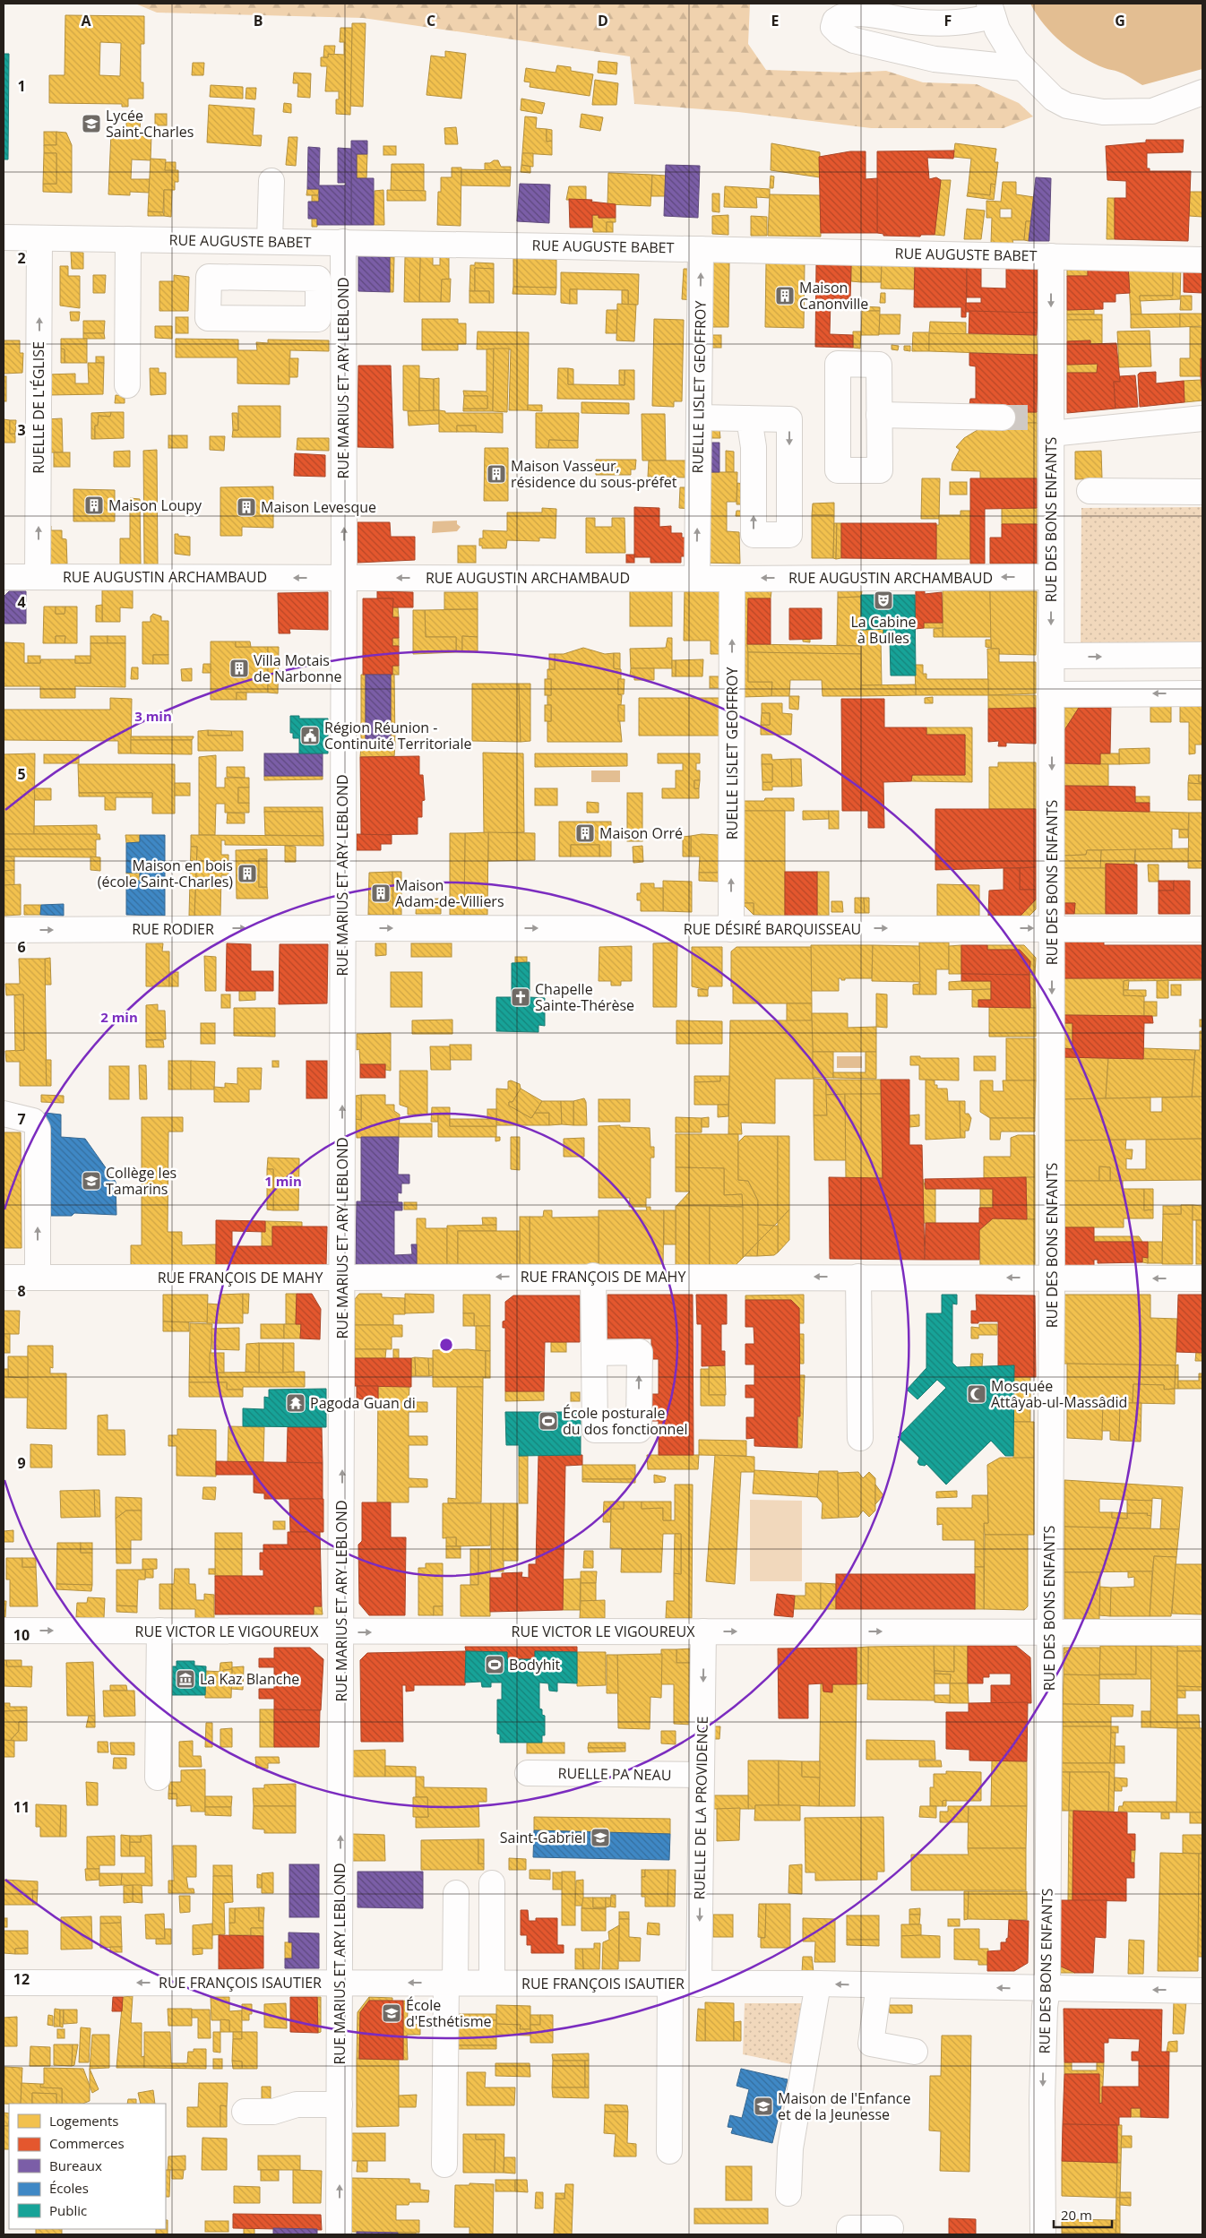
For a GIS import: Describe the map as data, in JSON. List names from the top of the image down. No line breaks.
{"streets":{"street":["RUE AUGUSTE BABET","RUE MARIUS ET ARY LEBLOND","RUELLE LISLET GEOFFROY","RUELLE DE L'ÉGLISE","RUE DES BONS ENFANTS","RUE AUGUSTIN ARCHAMBAUD","RUE RODIER","RUE DÉSIRÉ BARQUISSEAU","RUE FRANÇOIS DE MAHY","RUE VICTOR LE VIGOUREUX","RUELLE PA NEAU","RUELLE DE LA PROVIDENCE","RUE FRANÇOIS ISAUTIER"]},"crossings":[["RUE AUGUSTE BABET","RUE MARIUS ET ARY LEBLOND"],["RUE AUGUSTE BABET","RUELLE LISLET GEOFFROY"],["RUE AUGUSTE BABET","RUELLE DE L'ÉGLISE"],["RUE AUGUSTE BABET","RUE DES BONS ENFANTS"],["RUE MARIUS ET ARY LEBLOND","RUE AUGUSTIN ARCHAMBAUD"],["RUE MARIUS ET ARY LEBLOND","RUE RODIER"],["RUE MARIUS ET ARY LEBLOND","RUE DÉSIRÉ BARQUISSEAU"],["RUE MARIUS ET ARY LEBLOND","RUE FRANÇOIS DE MAHY"],["RUE MARIUS ET ARY LEBLOND","RUE VICTOR LE VIGOUREUX"],["RUE MARIUS ET ARY LEBLOND","RUE FRANÇOIS ISAUTIER"],["RUELLE LISLET GEOFFROY","RUE AUGUSTIN ARCHAMBAUD"],["RUELLE LISLET GEOFFROY","RUE DÉSIRÉ BARQUISSEAU"],["RUELLE DE L'ÉGLISE","RUE AUGUSTIN ARCHAMBAUD"],["RUE DES BONS ENFANTS","RUE AUGUSTIN ARCHAMBAUD"],["RUE DES BONS ENFANTS","RUE DÉSIRÉ BARQUISSEAU"],["RUE DES BONS ENFANTS","RUE FRANÇOIS DE MAHY"],["RUE DES BONS ENFANTS","RUE VICTOR LE VIGOUREUX"],["RUE DES BONS ENFANTS","RUE FRANÇOIS ISAUTIER"],["RUE RODIER","RUE DÉSIRÉ BARQUISSEAU"],["RUE VICTOR LE VIGOUREUX","RUELLE DE LA PROVIDENCE"],["RUELLE PA NEAU","RUELLE DE LA PROVIDENCE"],["RUELLE DE LA PROVIDENCE","RUE FRANÇOIS ISAUTIER"]],"one_way":["RUELLE LISLET GEOFFROY","RUE DES BONS ENFANTS","RUE AUGUSTIN ARCHAMBAUD","RUE RODIER","RUE DÉSIRÉ BARQUISSEAU","RUE FRANÇOIS DE MAHY","RUE VICTOR LE VIGOUREUX","RUELLE DE LA PROVIDENCE","RUE FRANÇOIS ISAUTIER"],"places":{"school or university":["Lycée Saint-Charles","Collège les Tamarins","Saint-Gabriel","École d'Esthétisme","Maison de l'Enfance et de la Jeunesse"],"building":["Maison Canonville","Maison Vasseur, résidence du sous-préfet","Maison Loupy","Maison Levesque","Villa Motais de Narbonne","Maison Orré","Maison en bois (école Saint-Charles)","Maison Adam-de-Villiers"],"theatre":["La Cabine à Bulles"],"public building":["Région Réunion - Continuité Territoriale"],"church":["Chapelle Sainte-Thérèse"],"mosque":["Mosquée Attâyab-ul-Massâdid"],"temple":["Pagoda Guan di"],"sports":["École posturale du dos fonctionnel","Bodyhit"],"museum":["La Kaz Blanche"]},"legend":["Logements","Commerces","Bureaux","Écoles","Public"],"scale_bar":"20 m","grid":{"columns":["A","B","C","D","E","F","G"],"rows":["1","2","3","4","5","6","7","8","9","10","11","12"]},"rings":["3 min","2 min","1 min"]}
